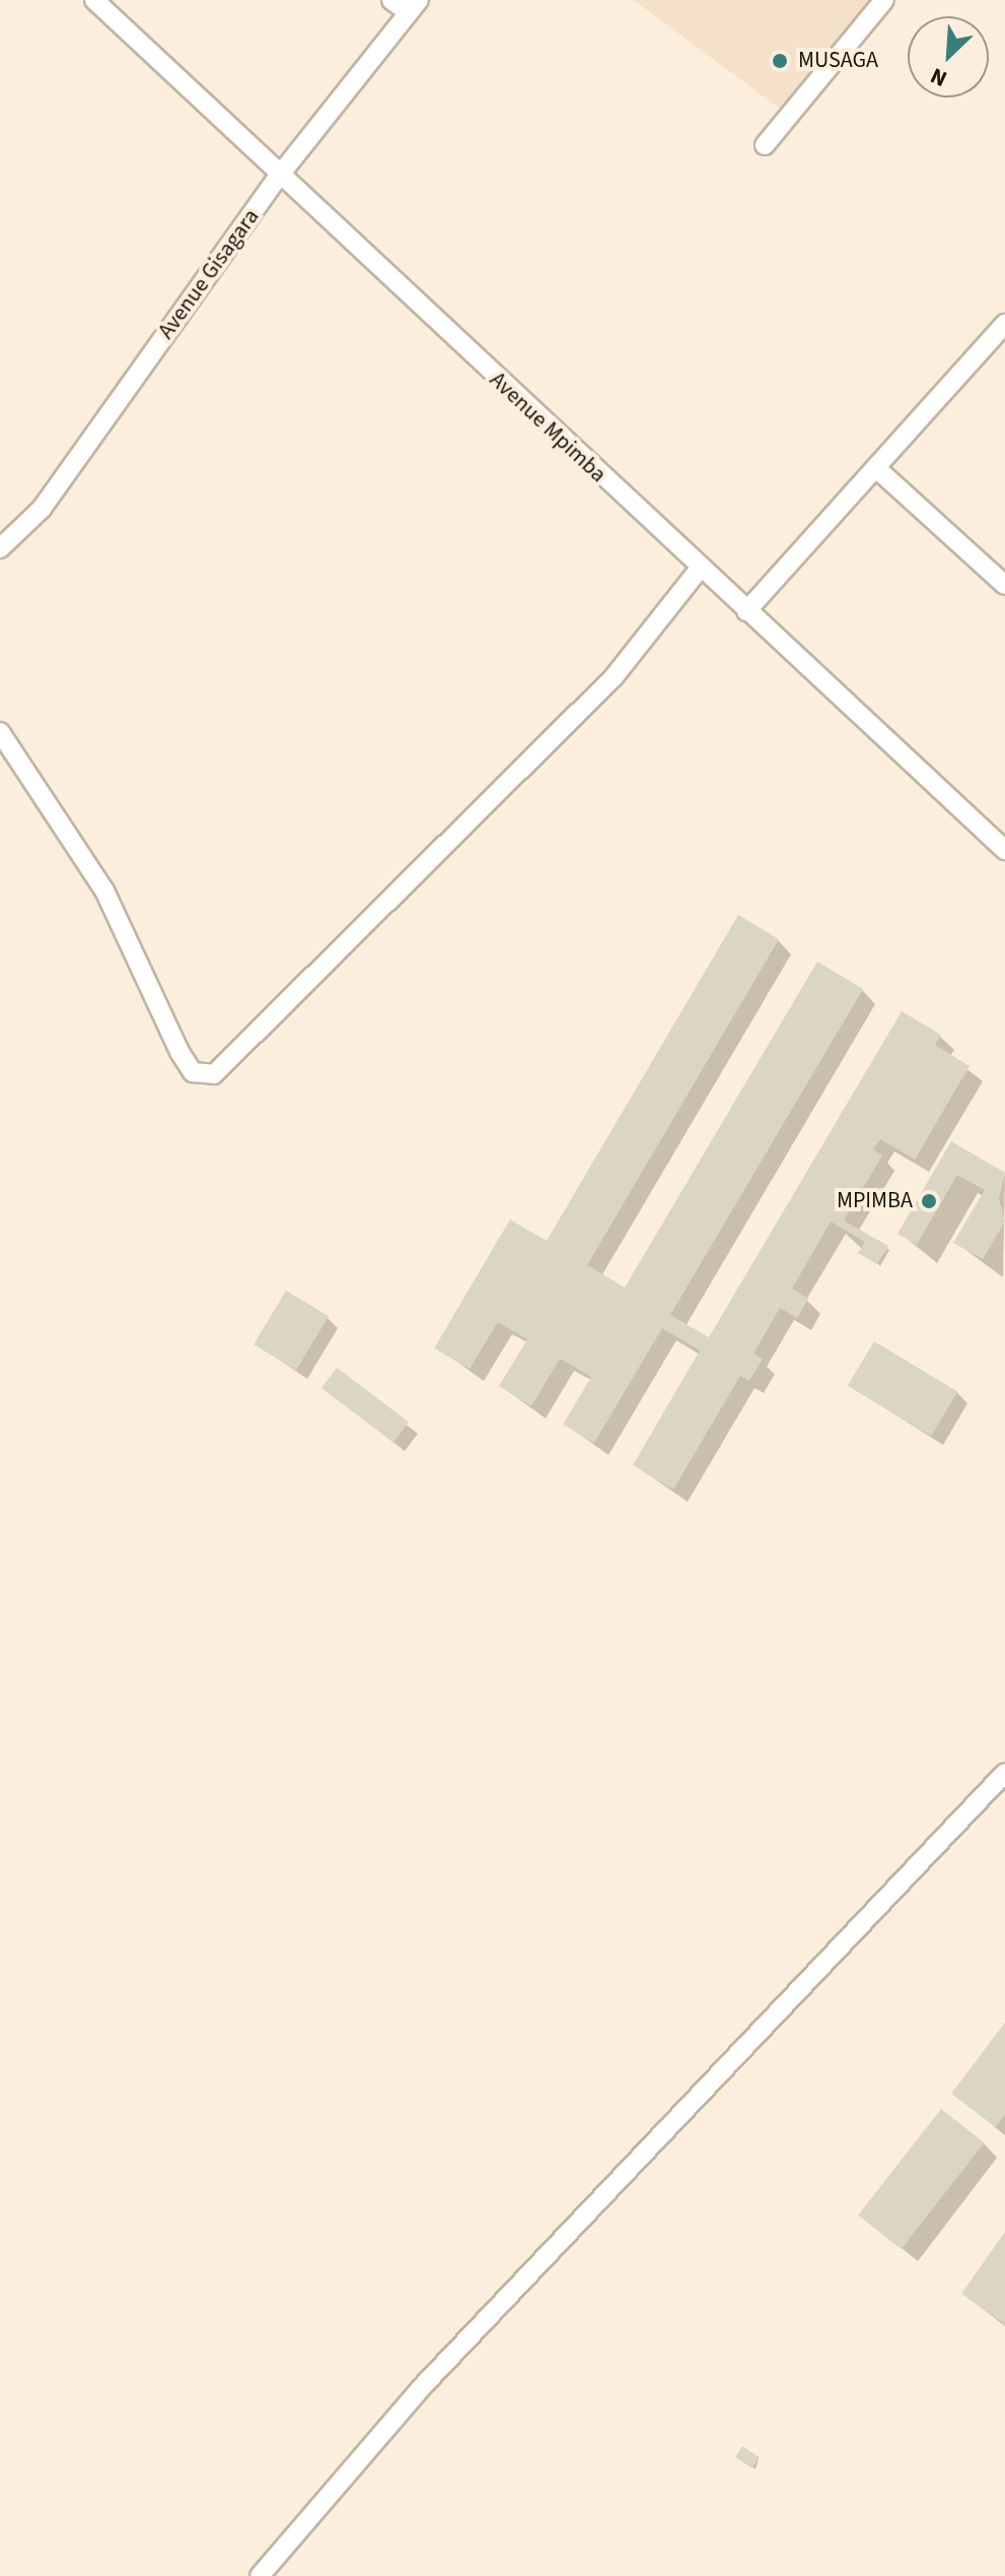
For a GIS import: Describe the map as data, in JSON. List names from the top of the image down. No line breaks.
{"streets":{"street":["Avenue Gisagara","Avenue Mpimba"]},"crossings":[["Avenue Gisagara","Avenue Mpimba"]],"places":["MUSAGA","MPIMBA"],"north":"bottom left"}
